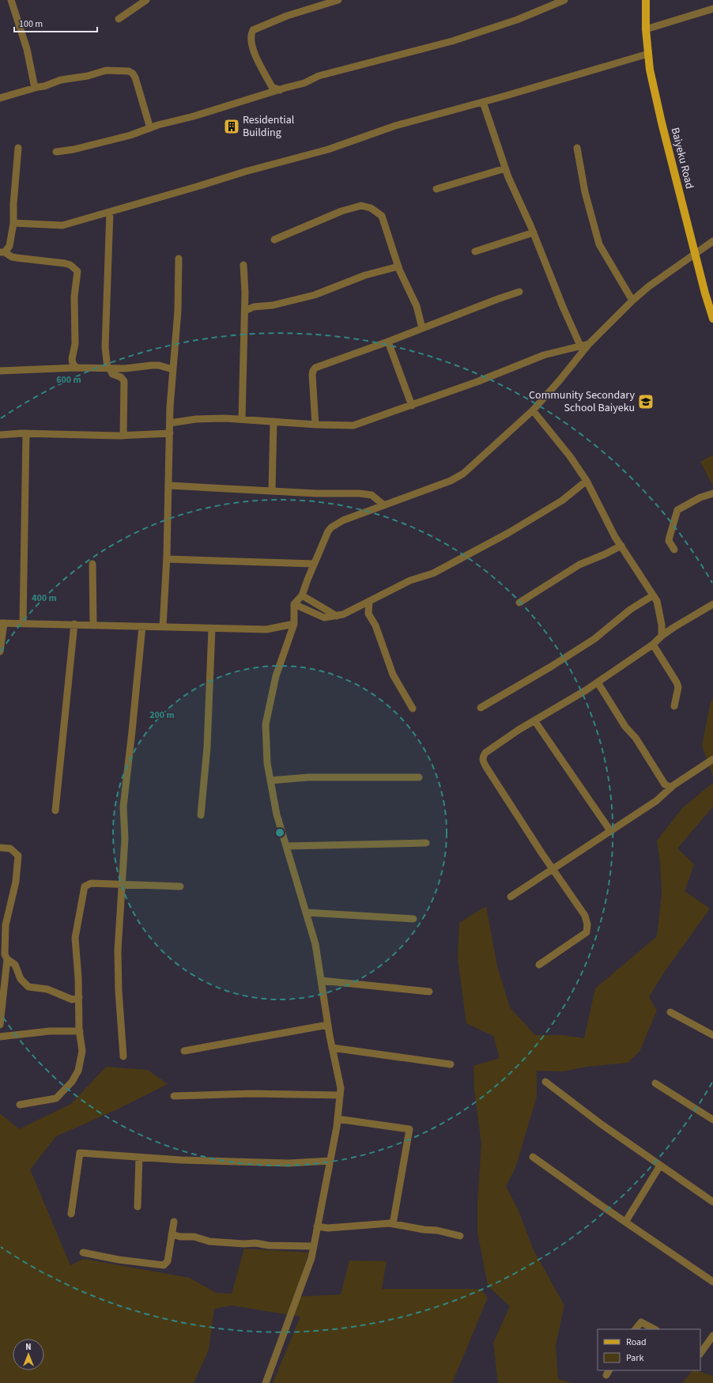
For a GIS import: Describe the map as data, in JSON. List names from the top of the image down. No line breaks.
{"streets":{"main road":["Baiyeku Road"]},"places":{"building":["Residential Building"],"school or university":["Community Secondary School Baiyeku"]},"legend":["Road","Park"],"scale_bar":"100 m","north":"top","rings":["600 m","400 m","200 m"]}
